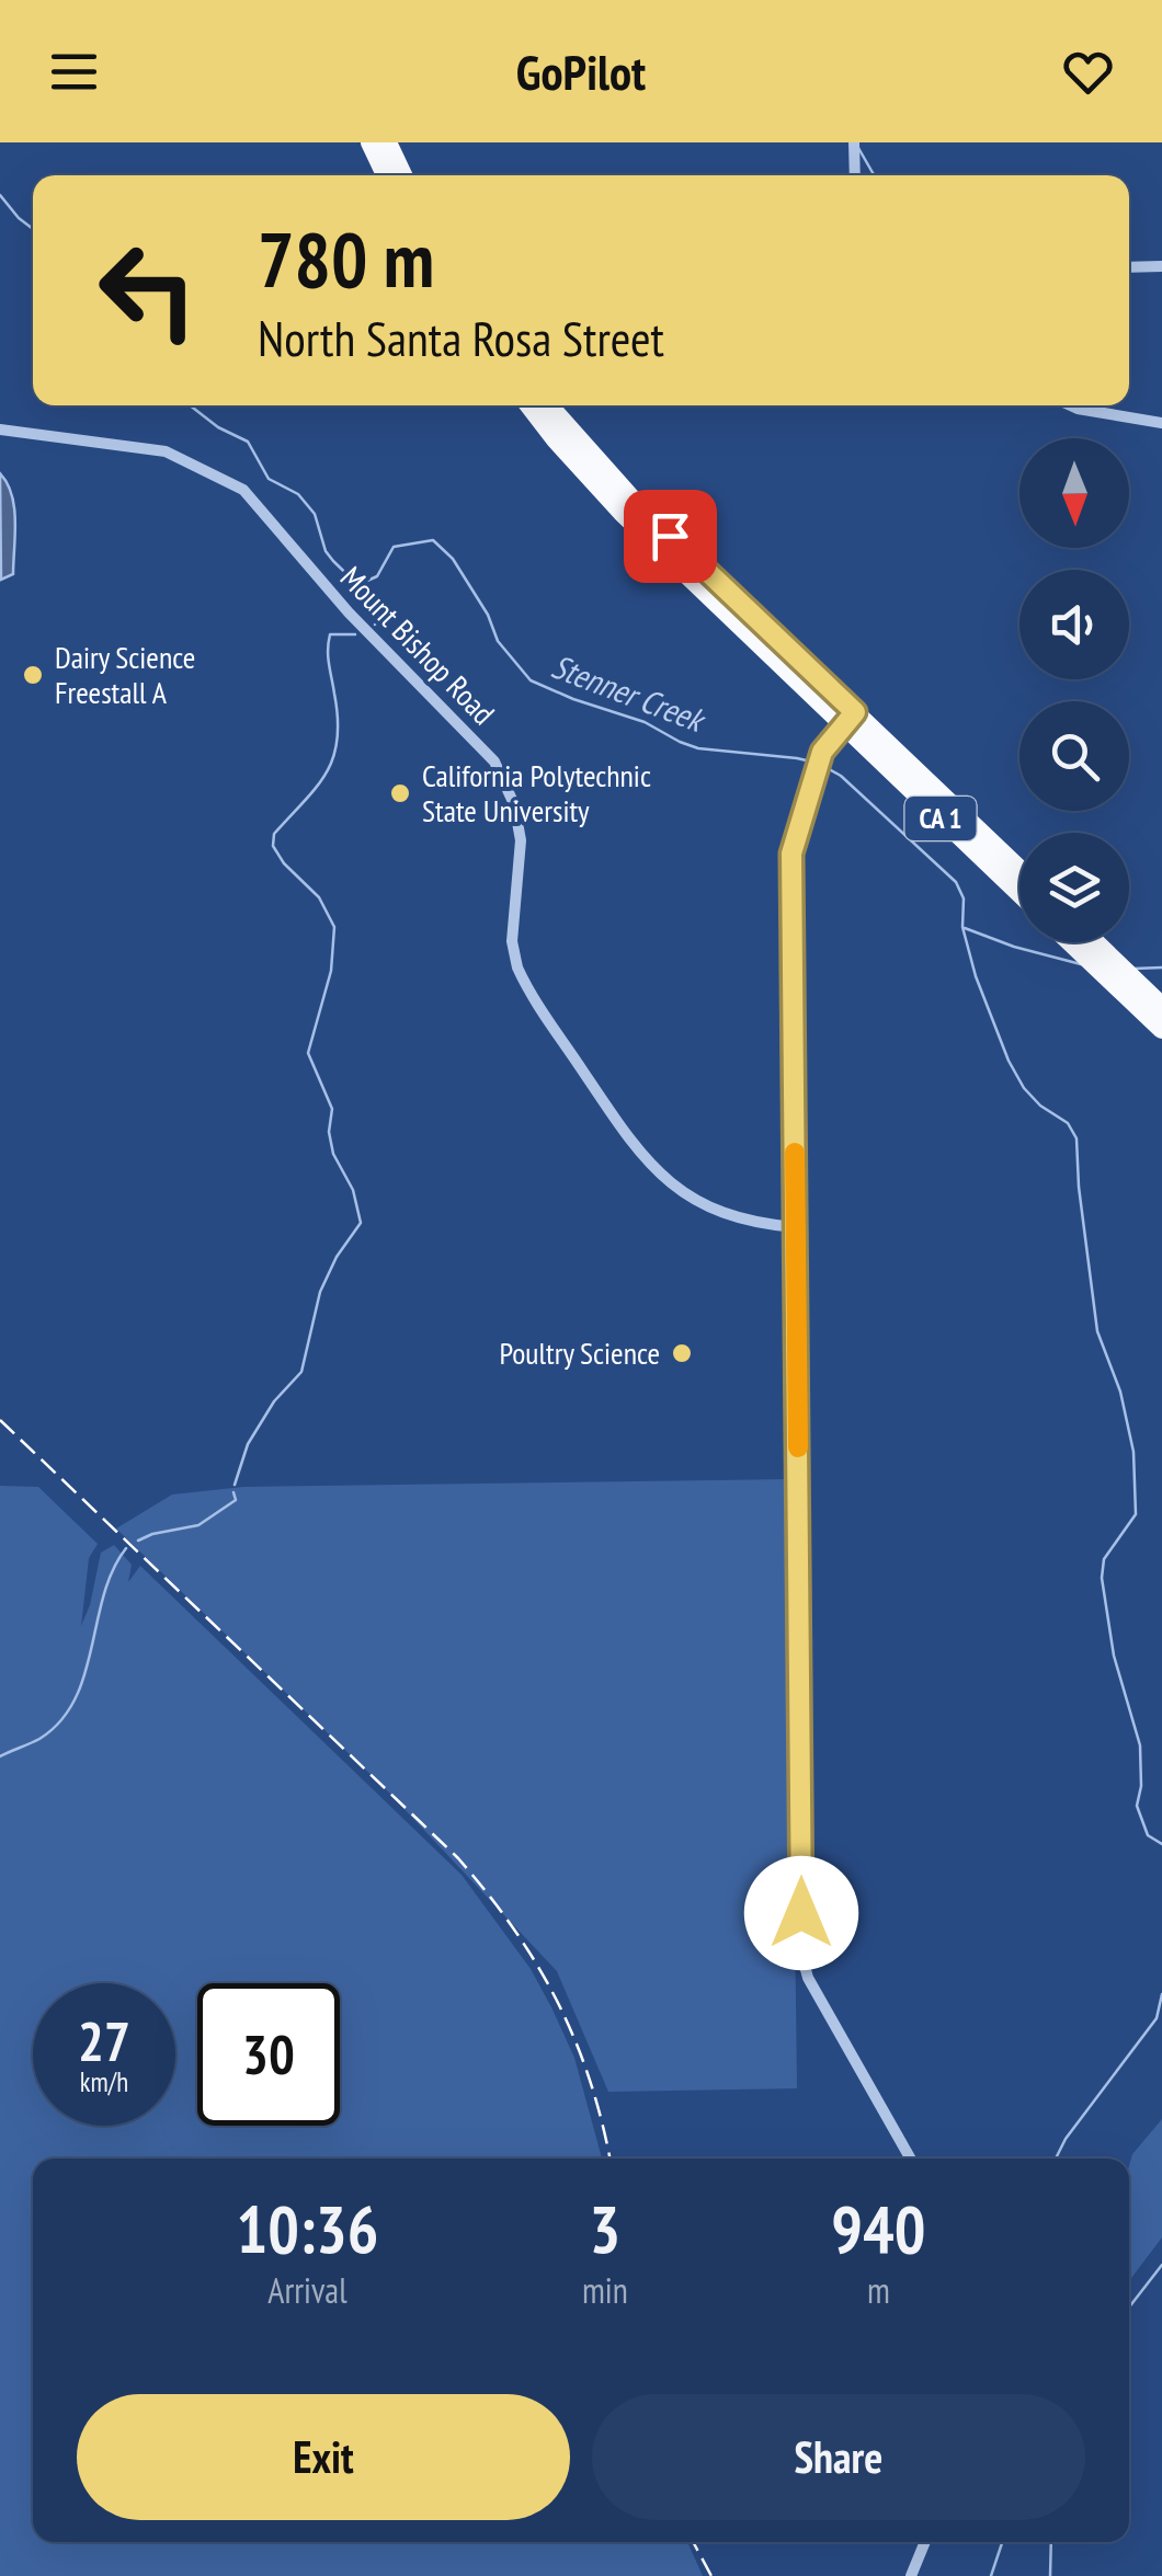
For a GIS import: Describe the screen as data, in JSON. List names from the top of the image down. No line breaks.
{"streets":{"highway":["CA 1"],"street":["Mount Bishop Road"]},"water":["Stenner Creek"],"places":["Dairy Science Freestall A","California Polytechnic State University","Poultry Science"],"north":"bottom","page":{"header":"GoPilot","turn":["780 m","North Santa Rosa Street"],"speed":"27 km/h","limit":"30","eta":["10:36","Arrival","3","min","940","m"],"buttons":["Exit","Share"]}}
